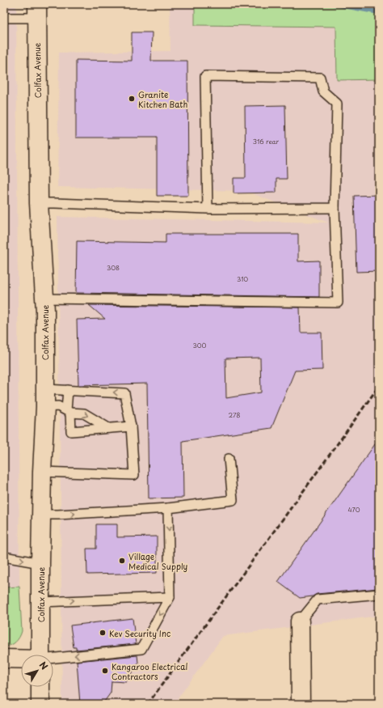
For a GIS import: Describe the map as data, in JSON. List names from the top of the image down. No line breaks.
{"streets":{"street":["Colfax Avenue"]},"places":["Granite Kitchen Bath","Village Medical Supply","Kev Security Inc","Kangaroo Electrical Contractors"],"house_numbers":["316 rear","308","310","300","278","470"],"north":"top right"}
